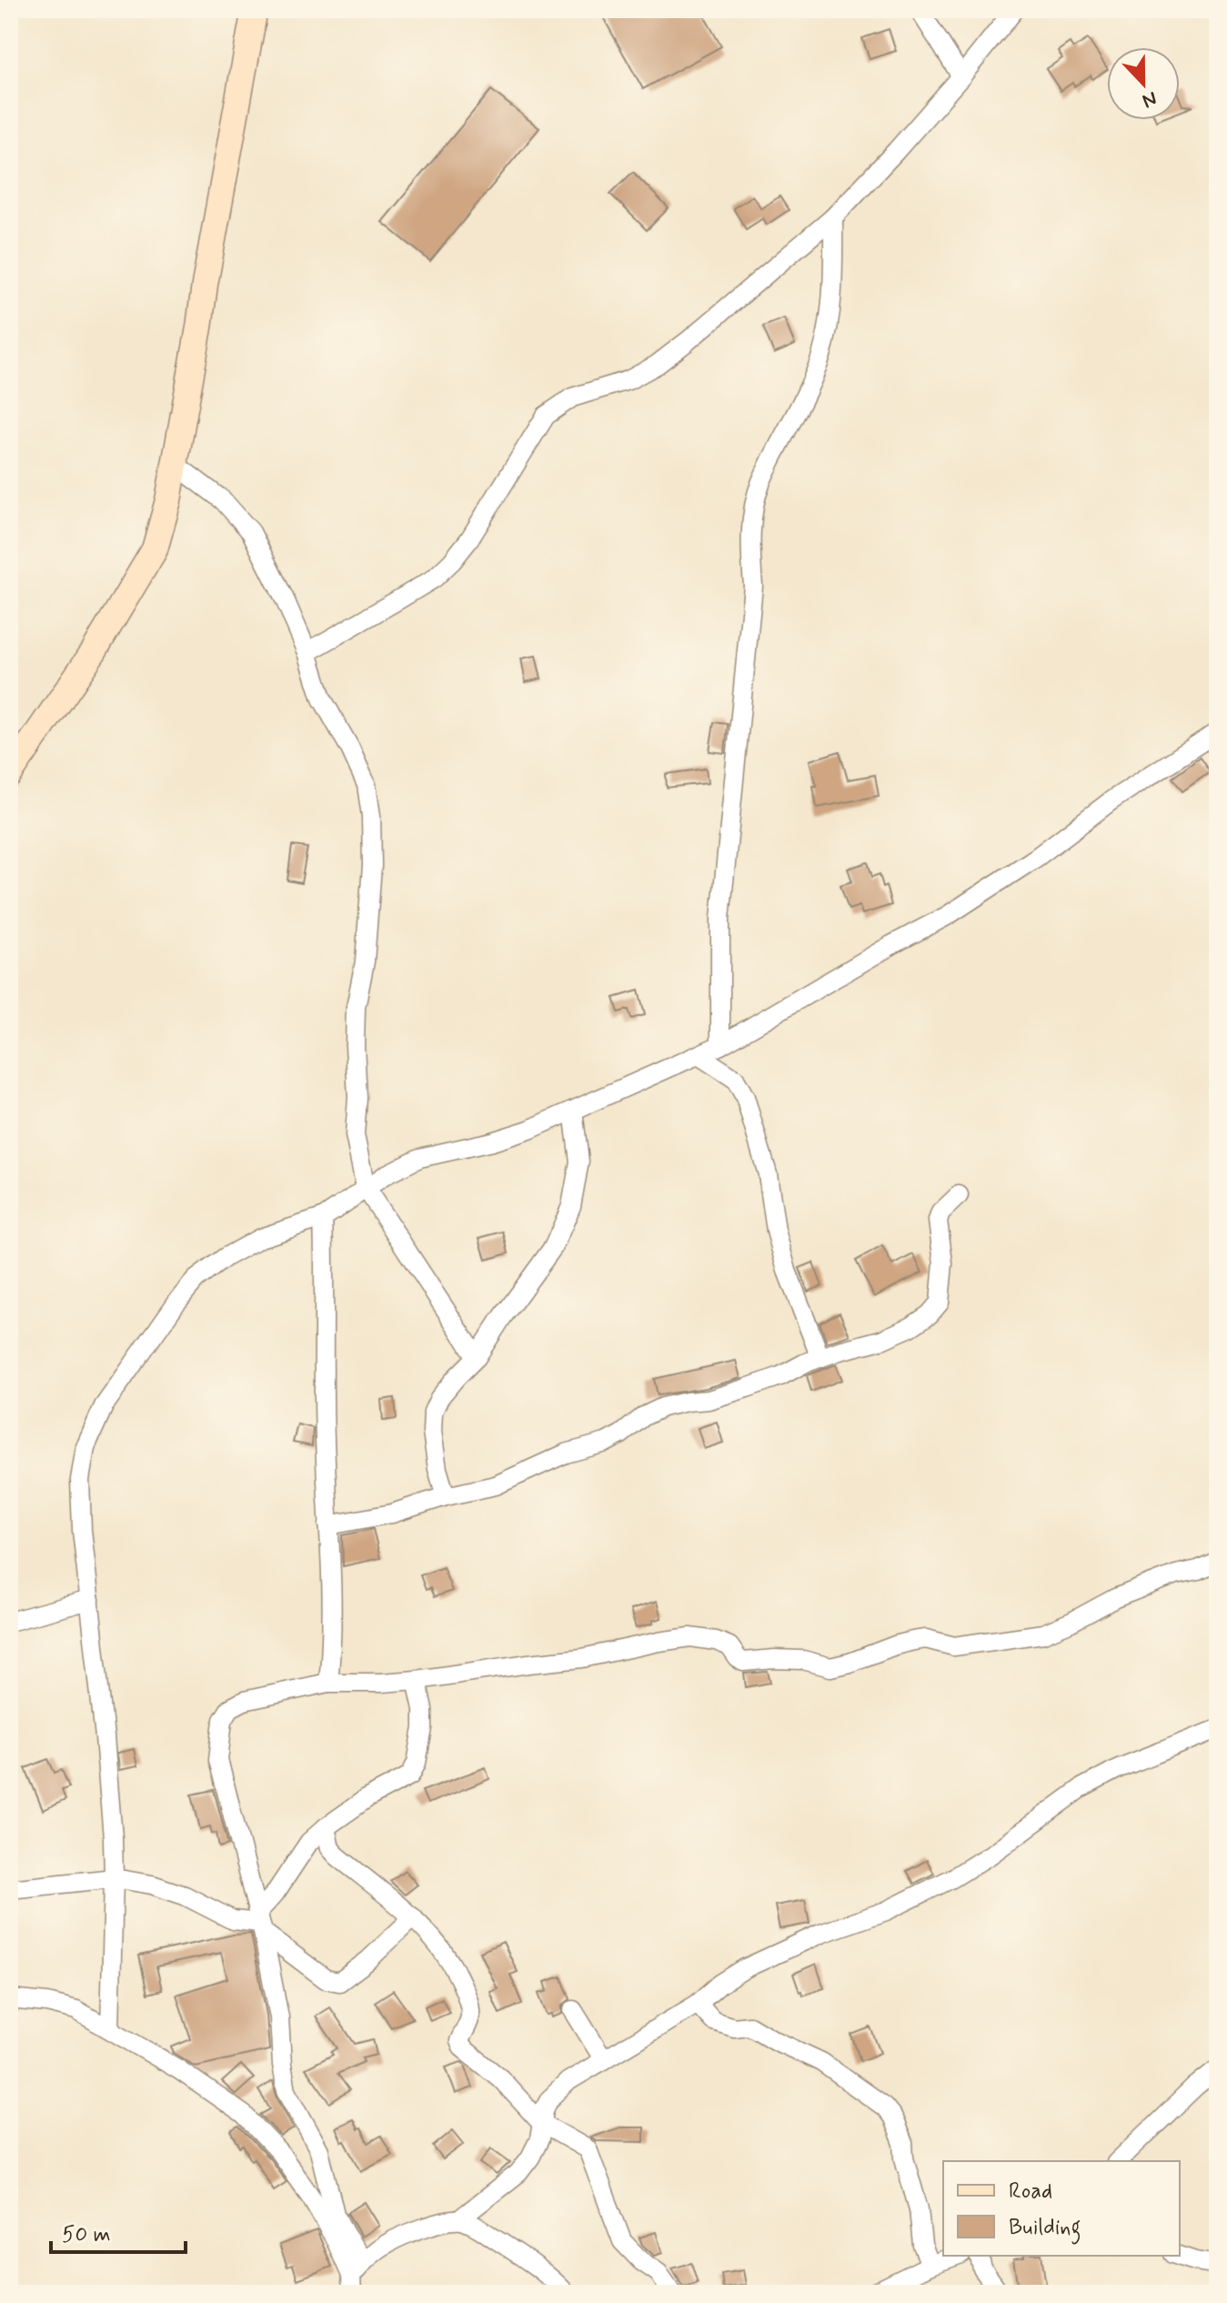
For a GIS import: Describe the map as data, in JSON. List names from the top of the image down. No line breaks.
{"legend":["Road","Building"],"scale_bar":"50 m","north":"bottom"}
